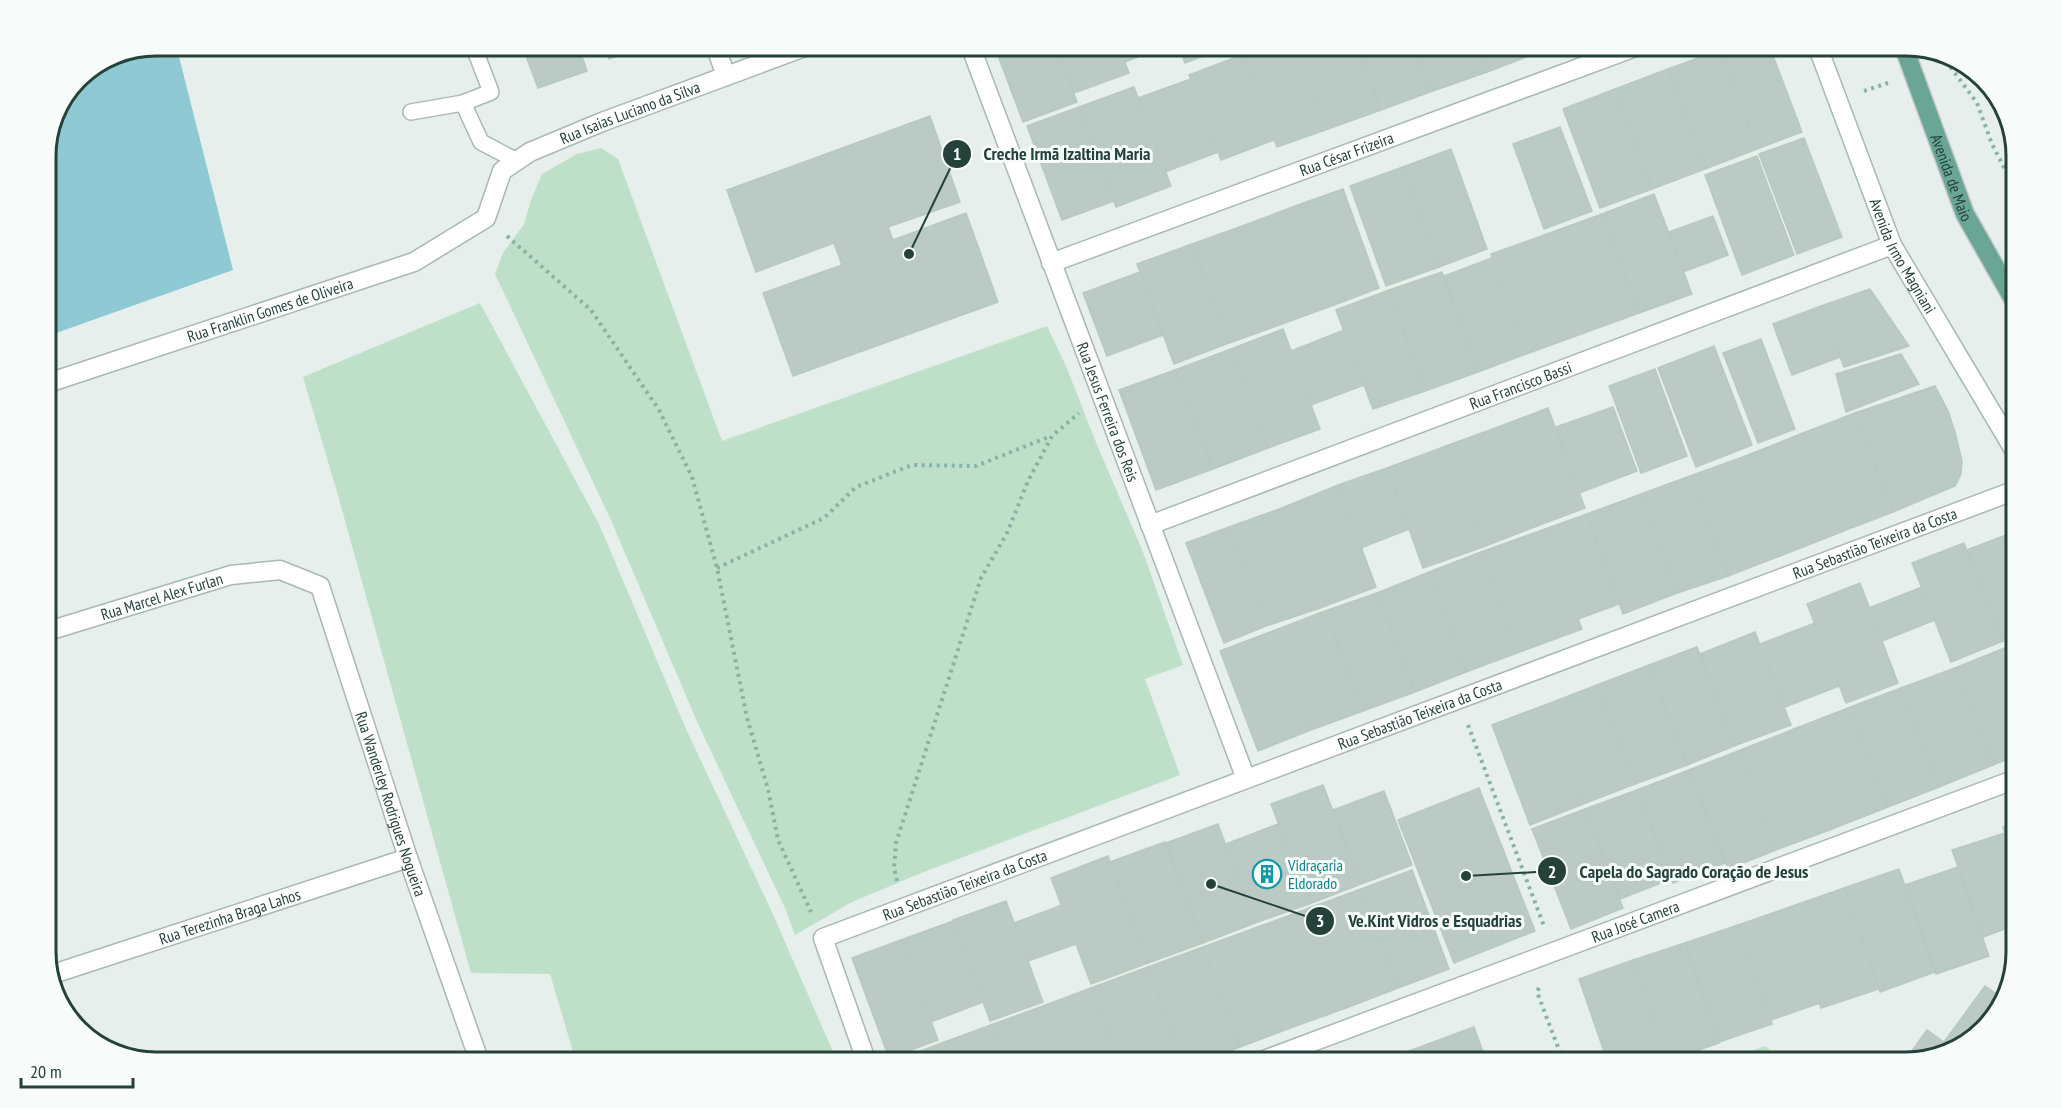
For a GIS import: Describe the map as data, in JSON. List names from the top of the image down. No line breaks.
{"streets":{"main road":["Avenida de Maio"],"street":["Rua Isaias Luciano da Silva","Rua César Frizeira","Avenida Irmo Magniani","Rua Franklin Gomes de Oliveira","Rua Francisco Bassi","Rua Jesus Ferreira dos Reis","Rua Sebastião Teixeira da Costa","Rua Marcel Alex Furlan","Rua Wanderley Rodrigues Nogueira","Rua Terezinha Braga Lahos","Rua José Camera"]},"crossings":[["Rua Isaias Luciano da Silva","Rua Franklin Gomes de Oliveira"],["Rua César Frizeira","Rua Jesus Ferreira dos Reis"],["Avenida Irmo Magniani","Rua Francisco Bassi"],["Rua Francisco Bassi","Rua Jesus Ferreira dos Reis"],["Rua Jesus Ferreira dos Reis","Rua Sebastião Teixeira da Costa"],["Rua Marcel Alex Furlan","Rua Wanderley Rodrigues Nogueira"],["Rua Wanderley Rodrigues Nogueira","Rua Terezinha Braga Lahos"]],"places":{"other":["Creche Irmã Izaltina Maria","Capela do Sagrado Coração de Jesus","Ve.Kint Vidros e Esquadrias"],"building":["Vidraçaria Eldorado"]},"scale_bar":"20 m"}
